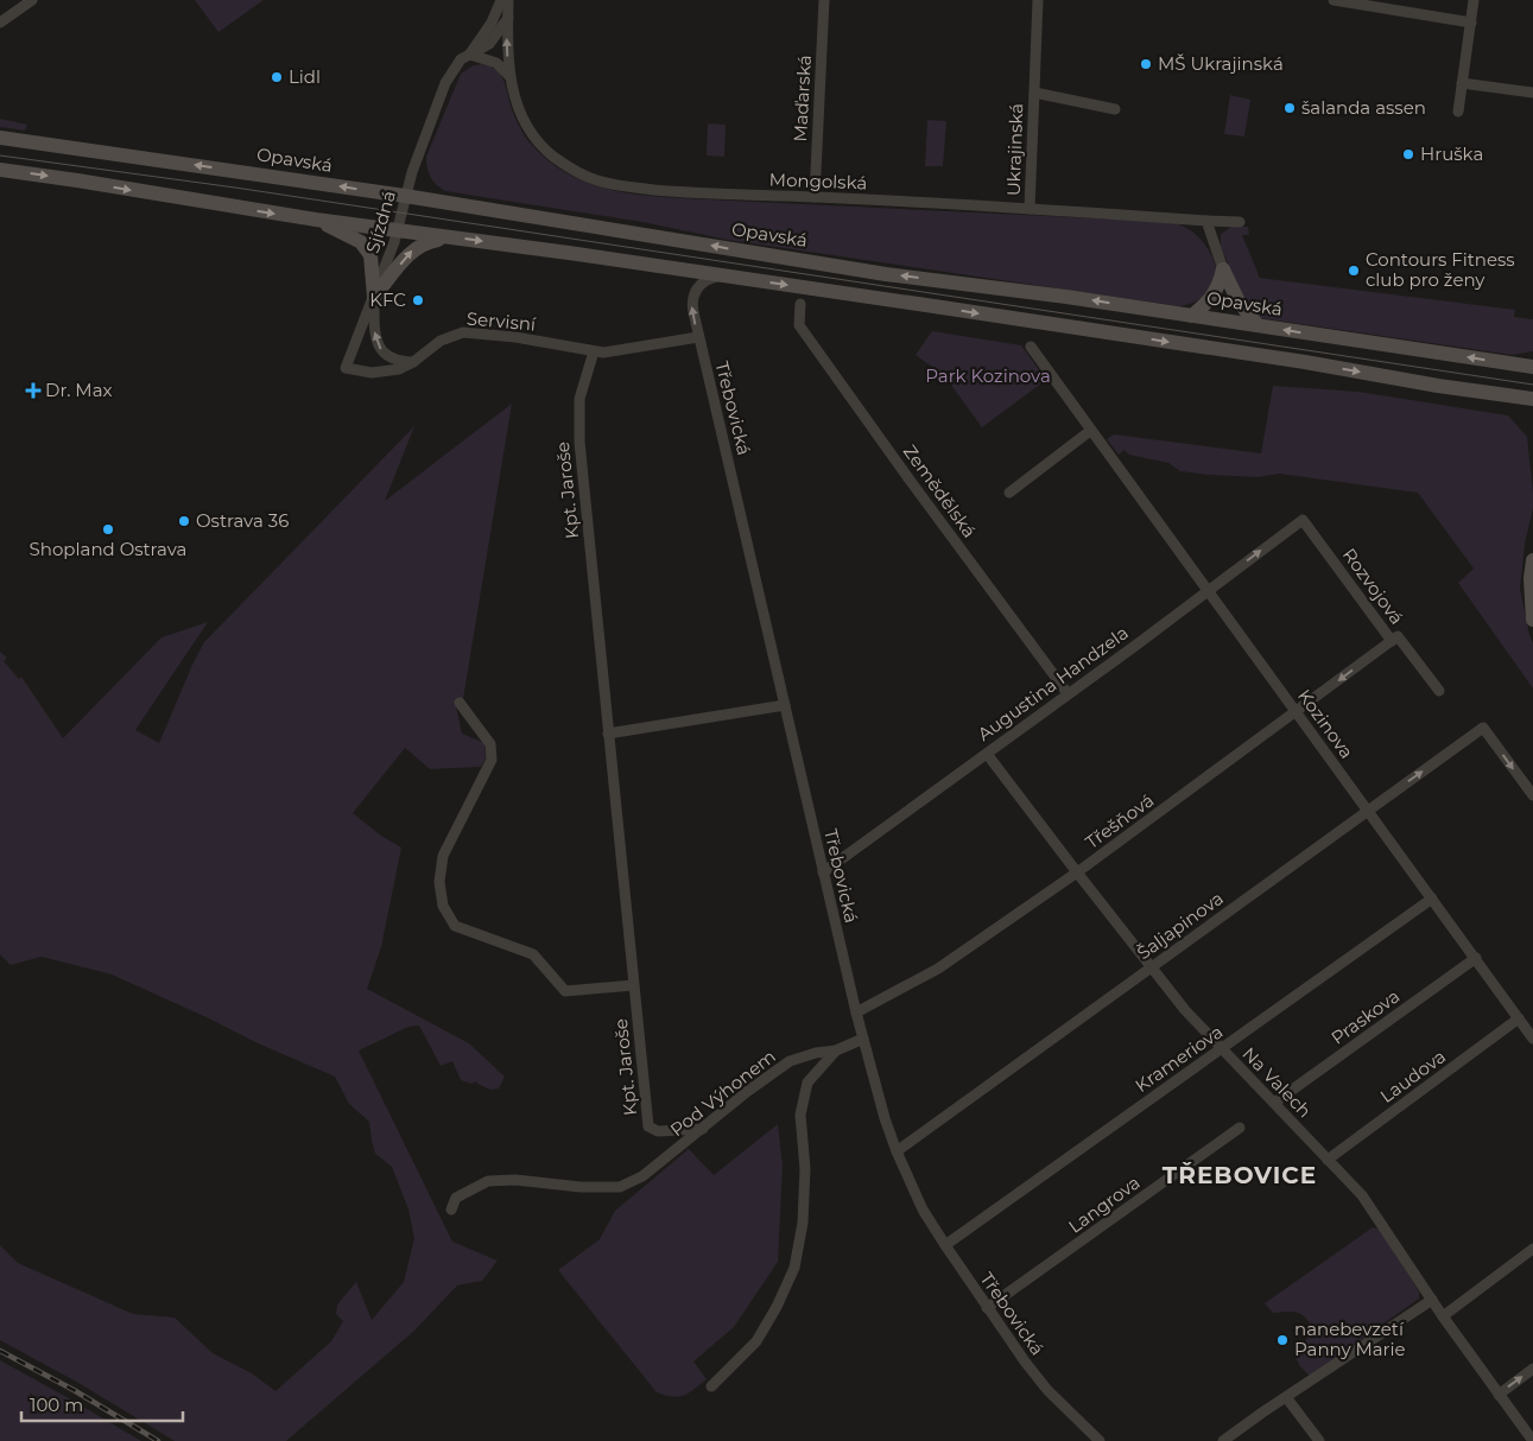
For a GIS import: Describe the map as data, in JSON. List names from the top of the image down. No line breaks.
{"streets":{"main road":["Opavská"],"street":["Maďarská","Ukrajinská","Mongolská","Sjízdná","Servisní","Třebovická","Kpt. Jaroše","Zemědělská","Rozvojová","Augustina Handzela","Kozinova","Třešňová","Šaljapinova","Praskova","Krameriova","Laudova","Na Valech","Pod Výhonem","Langrova"]},"crossings":[["Maďarská","Mongolská"],["Ukrajinská","Mongolská"],["Opavská","Sjízdná"],["Sjízdná","Servisní"],["Servisní","Kpt. Jaroše"],["Třebovická","Augustina Handzela"],["Třebovická","Třešňová"],["Třebovická","Šaljapinova"],["Třebovická","Krameriova"],["Třebovická","Pod Výhonem"],["Třebovická","Langrova"],["Kpt. Jaroše","Pod Výhonem"],["Zemědělská","Augustina Handzela"],["Rozvojová","Augustina Handzela"],["Rozvojová","Třešňová"],["Augustina Handzela","Kozinova"],["Augustina Handzela","Na Valech"],["Kozinova","Třešňová"],["Kozinova","Šaljapinova"],["Kozinova","Praskova"],["Kozinova","Krameriova"],["Kozinova","Laudova"],["Třešňová","Na Valech"],["Šaljapinova","Na Valech"],["Praskova","Na Valech"],["Krameriova","Na Valech"],["Laudova","Na Valech"]],"districts":["TŘEBOVICE"],"parks":["Park Kozinova"],"places":{"other":["MŠ Ukrajinská","Lidl","šalanda assen","Hruška","Contours Fitness club pro ženy","KFC","Ostrava 36","Shopland Ostrava","nanebevzetí Panny Marie"],"health":["Dr. Max"]},"scale_bar":"100 m"}
